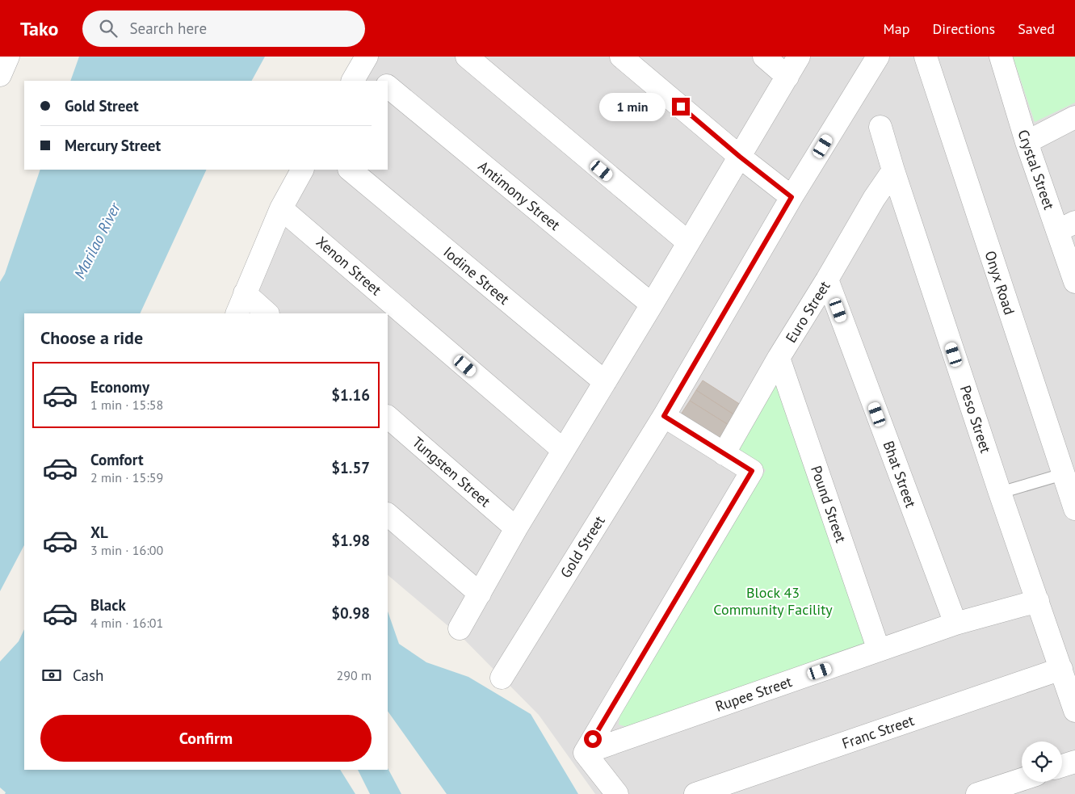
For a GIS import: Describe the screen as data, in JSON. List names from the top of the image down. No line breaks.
{"streets":{"street":["Crystal Street","Antimony Street","Xenon Street","Iodine Street","Onyx Road","Euro Street","Peso Street","Tungsten Street","Bhat Street","Pound Street","Gold Street","Rupee Street","Franc Street"]},"crossings":[["Euro Street","Peso Street"],["Euro Street","Bhat Street"],["Euro Street","Pound Street"],["Peso Street","Rupee Street"],["Peso Street","Franc Street"],["Bhat Street","Rupee Street"],["Pound Street","Rupee Street"]],"water":["Marilao River"],"parks":["Block 43 Community Facility"],"page":{"header":"Tako","search":"Search here","nav":["Map","Directions","Saved"],"banner":["Gold Street","Mercury Street"],"bubble":"1 min","heading":"Choose a ride","list":[{"name":"Economy","note":"1 min · 15:58","value":"$1.16"},{"name":"Comfort","note":"2 min · 15:59","value":"$1.57"},{"name":"XL","note":"3 min · 16:00","value":"$1.98"},{"name":"Black","note":"4 min · 16:01","value":"$0.98"}],"pay":["Cash","290 m"],"buttons":"Confirm"}}
